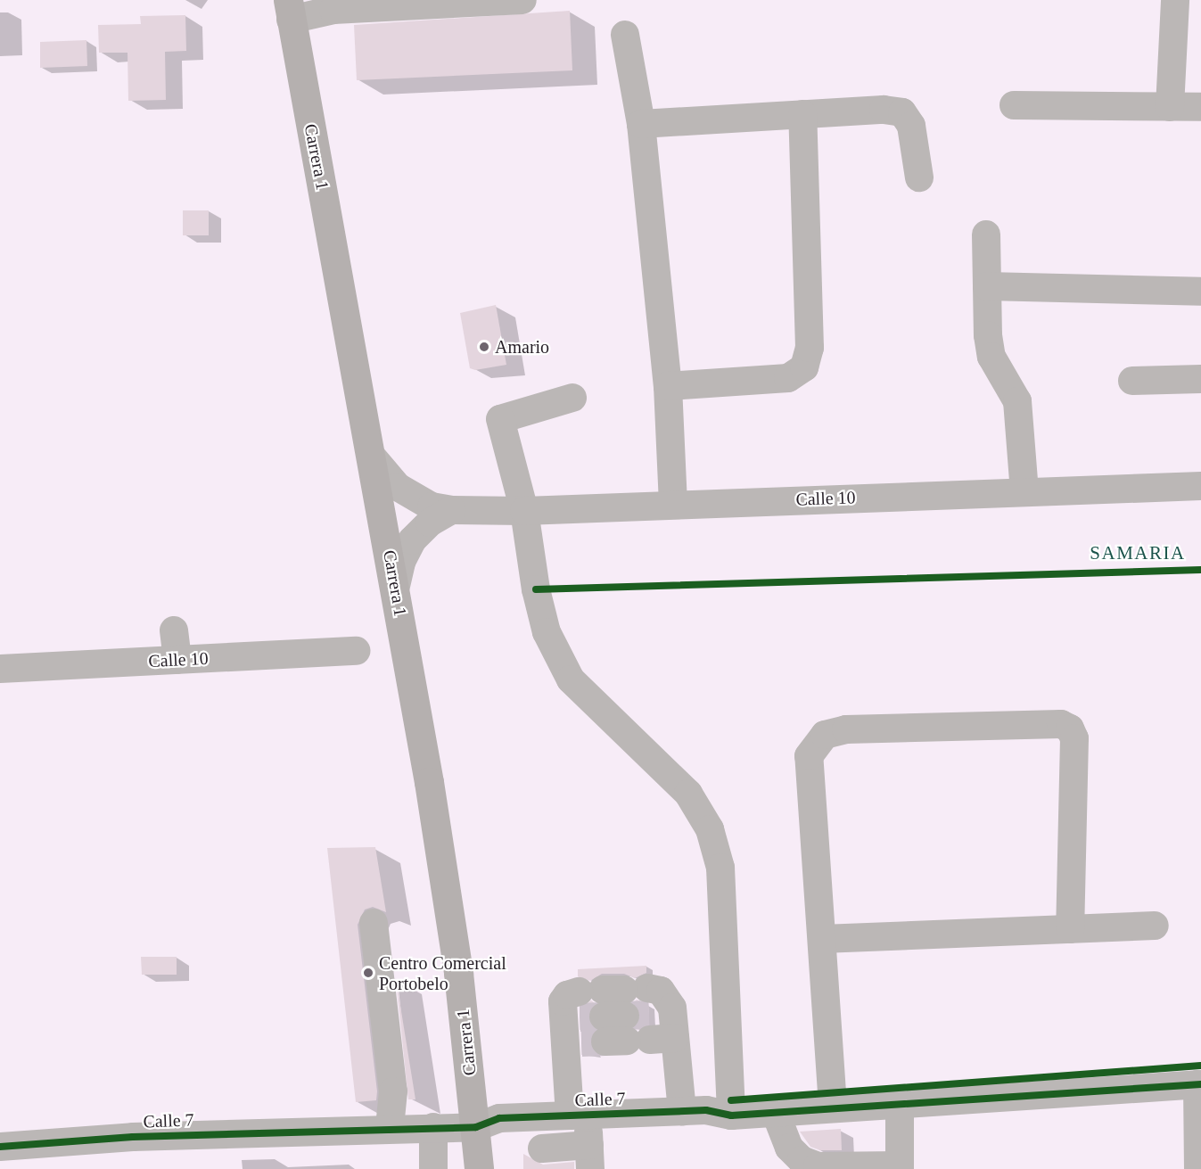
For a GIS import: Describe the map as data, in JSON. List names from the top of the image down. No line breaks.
{"streets":{"main road":["Carrera 1"],"street":["Calle 10","Calle 7"]},"crossings":[["Carrera 1","Calle 10"],["Carrera 1","Calle 7"]],"districts":["SAMARIA"],"places":["Amario","Centro Comercial Portobelo"]}
